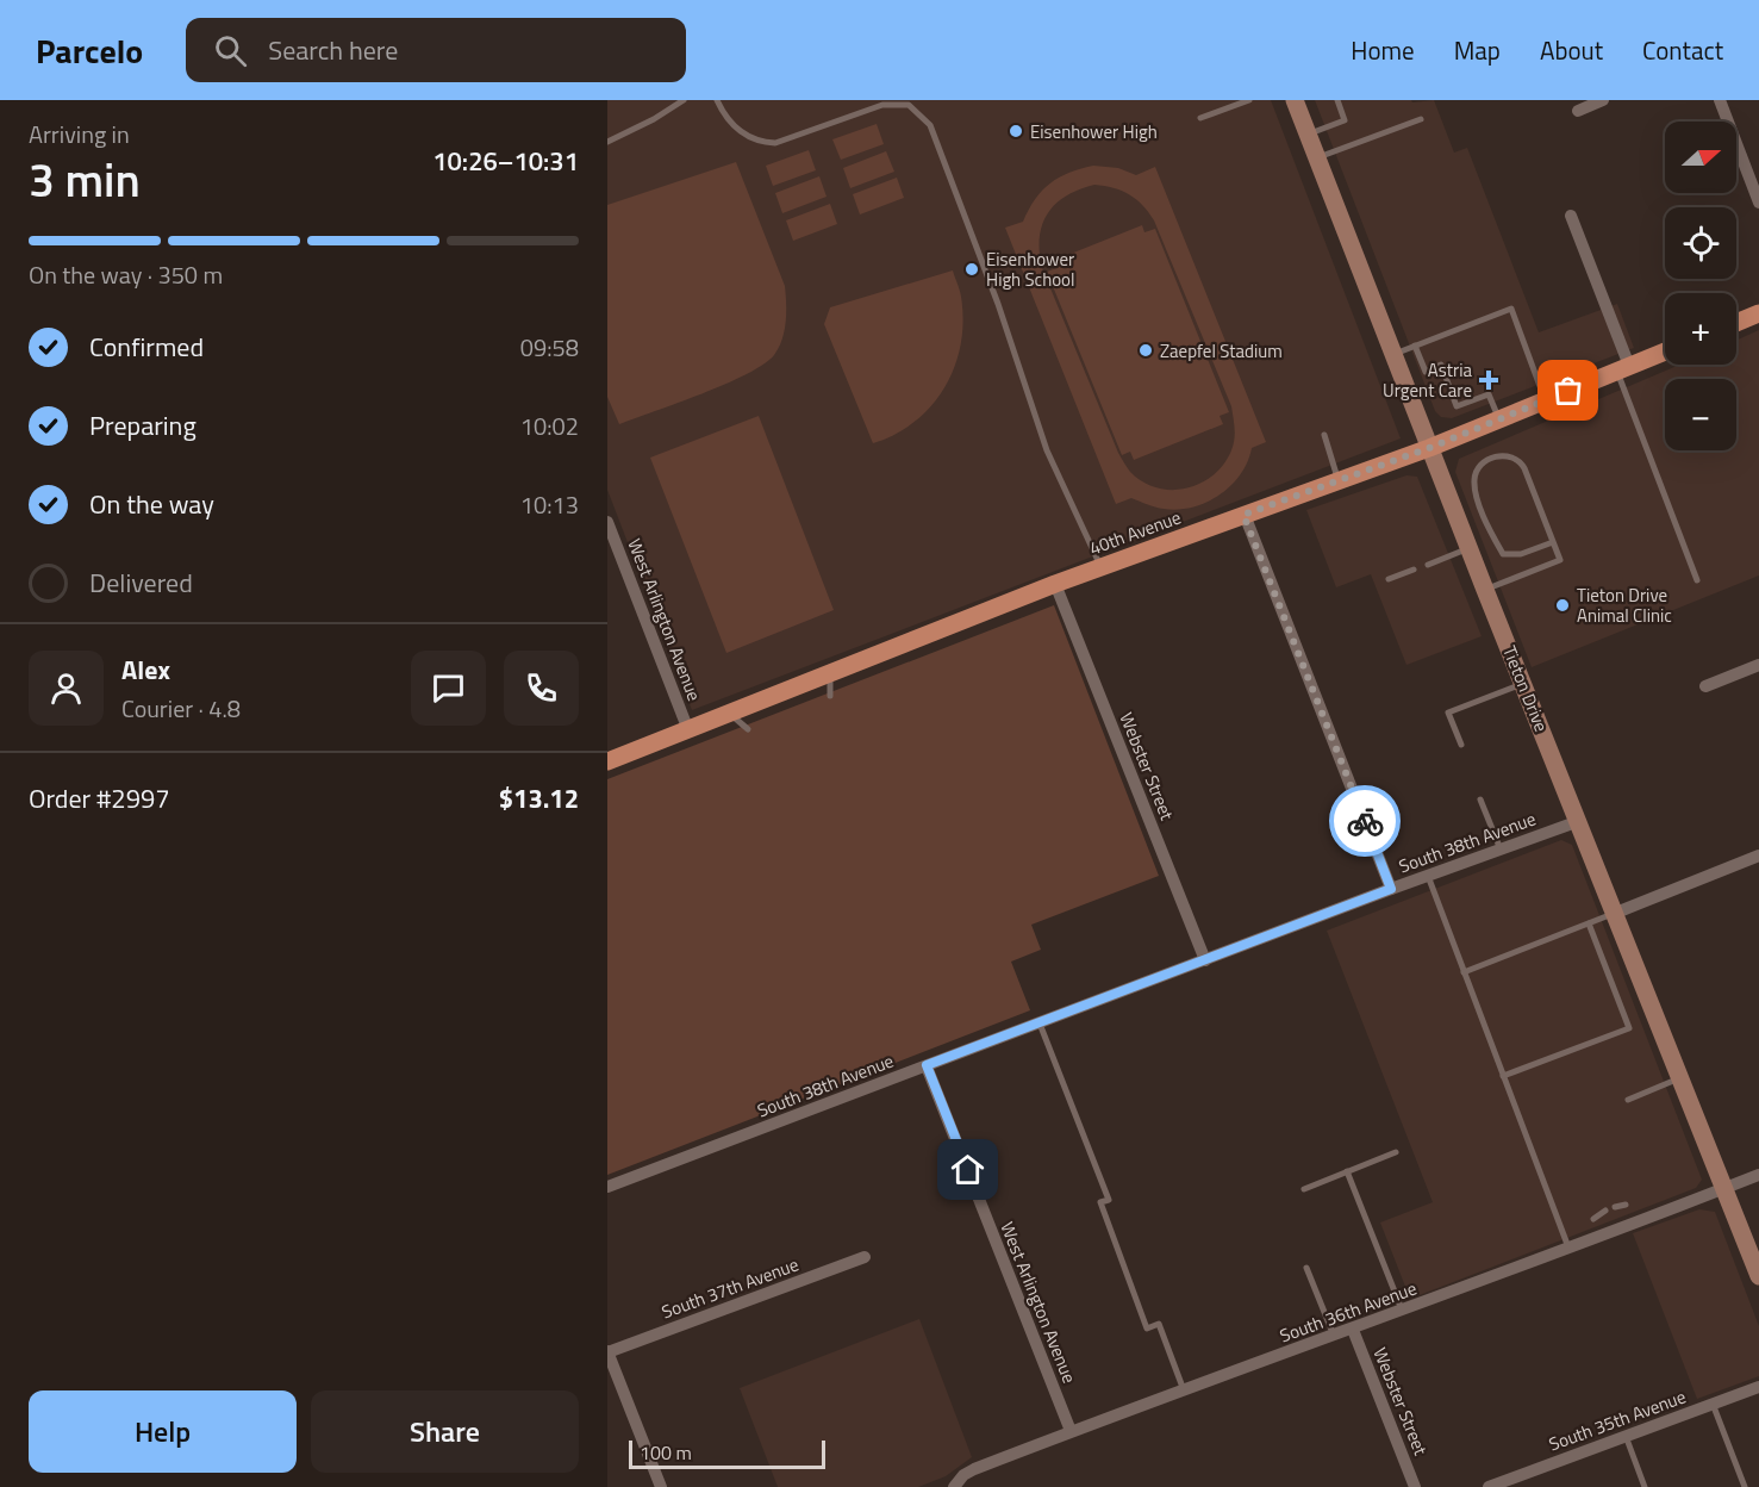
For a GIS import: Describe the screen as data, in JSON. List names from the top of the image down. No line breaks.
{"streets":{"main road":["40th Avenue","Tieton Drive"],"street":["West Arlington Avenue","Webster Street","South 38th Avenue","South 37th Avenue","South 36th Avenue","South 35th Avenue"]},"crossings":[["40th Avenue","West Arlington Avenue"],["40th Avenue","Tieton Drive"],["40th Avenue","Webster Street"],["West Arlington Avenue","South 38th Avenue"],["West Arlington Avenue","South 36th Avenue"],["Tieton Drive","South 38th Avenue"],["Tieton Drive","South 36th Avenue"],["Webster Street","South 38th Avenue"],["Webster Street","South 36th Avenue"]],"places":{"other":["Eisenhower High","Eisenhower High School","Zaepfel Stadium","Tieton Drive Animal Clinic"],"health":["Astria Urgent Care"]},"scale_bar":"100 m","north":"right","page":{"header":"Parcelo","search":"Search here","nav":["Home","Map","About","Contact"],"heading":["3 min","Arriving in","10:26–10:31"],"panel":["Alex","Courier · 4.8","Order #2997","$13.12"],"map_buttons":["+","−"],"bar":"On the way · 350 m","list":[["Confirmed","09:58"],["Preparing","10:02"],["On the way","10:13"],"Delivered"],"buttons":["Help","Share"],"scale":"100 m"}}
